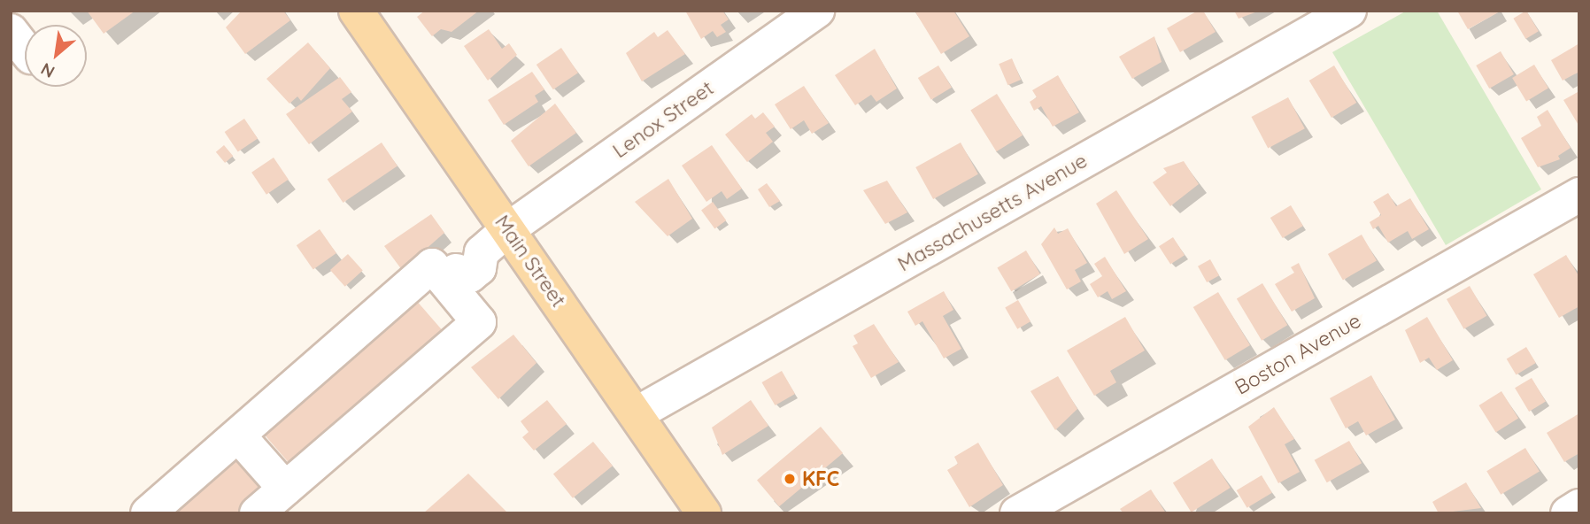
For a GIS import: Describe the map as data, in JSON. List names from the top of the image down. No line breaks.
{"streets":{"main road":["Main Street"],"street":["Lenox Street","Massachusetts Avenue","Boston Avenue"]},"crossings":[["Lenox Street","Main Street"],["Massachusetts Avenue","Main Street"]],"places":["KFC"],"north":"bottom left"}
